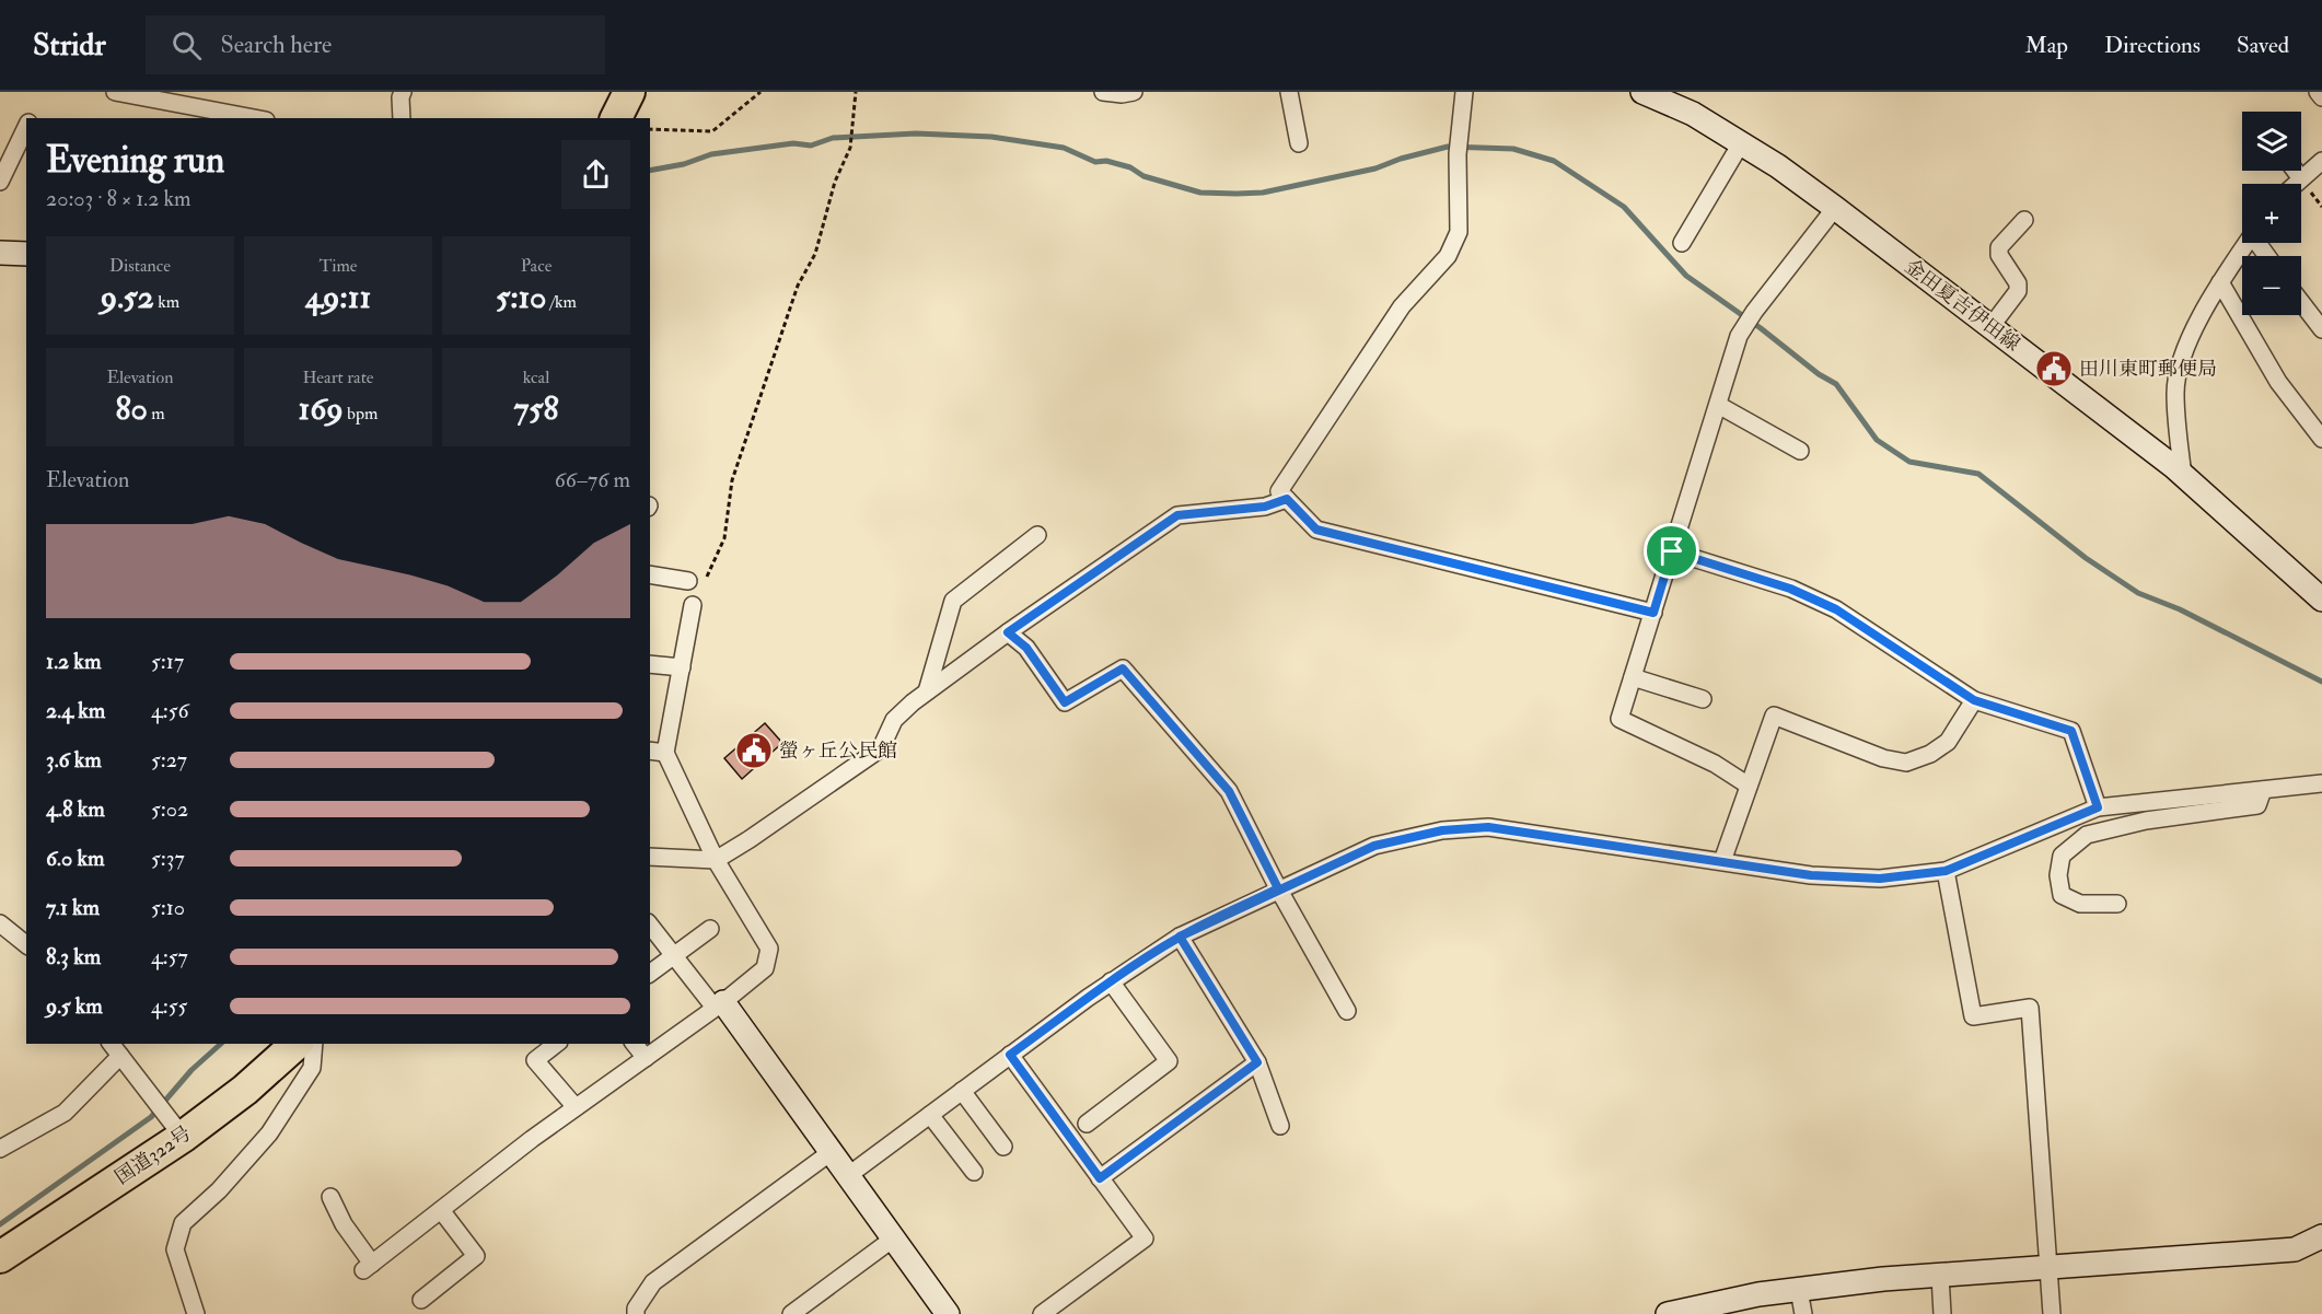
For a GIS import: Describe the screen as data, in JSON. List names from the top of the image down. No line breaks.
{"streets":{"highway":["国道322号"],"street":["金田夏吉伊田線"]},"places":{"public building":["田川東町郵便局","螢ヶ丘公民館"]},"page":{"header":"Stridr","search":"Search here","nav":["Map","Directions","Saved"],"map_buttons":["+","−"],"heading":["Evening run","20:03 · 8 × 1.2 km"],"stats":[["Distance","9.52 km"],["Time","49:11"],["Pace","5:10 /km"],["Elevation","80 m"],["Heart rate","169 bpm"],["kcal","758"]],"chart":["Elevation","66–76 m"],"list":[{"name":"1.2 km","note":"5:17"},{"name":"2.4 km","note":"4:56"},{"name":"3.6 km","note":"5:27"},{"name":"4.8 km","note":"5:02"},{"name":"6.0 km","note":"5:37"},{"name":"7.1 km","note":"5:10"},{"name":"8.3 km","note":"4:57"},{"name":"9.5 km","note":"4:55"}]}}
